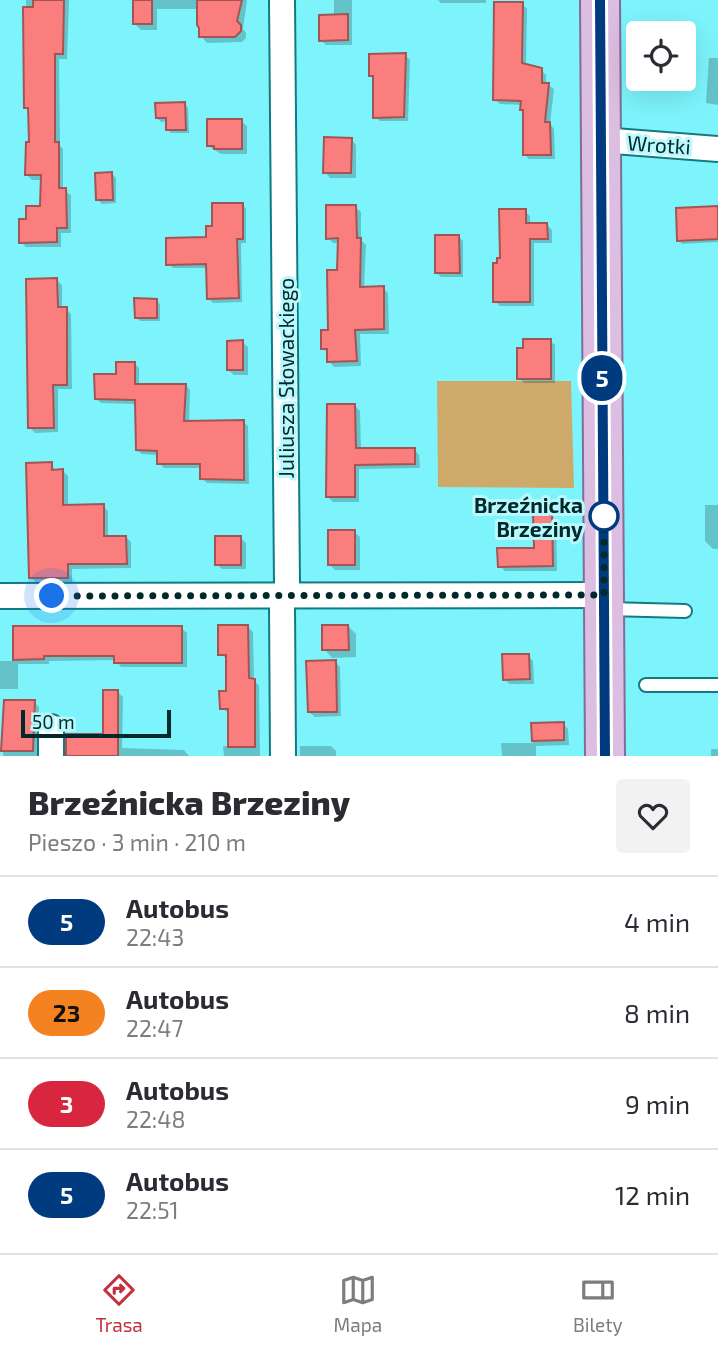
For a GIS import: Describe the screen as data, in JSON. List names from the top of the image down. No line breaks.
{"streets":{"street":["Wrotki","Juliusza Słowackiego"]},"places":["Brzeźnicka Brzeziny"],"lines":["bus line 5"],"scale_bar":"50 m","page":{"on_map":"5","scale":"50 m","heading":["Brzeźnicka Brzeziny","Pieszo · 3 min · 210 m"],"list":[{"mark":"5","name":"Autobus","note":"22:43","value":"4 min"},{"mark":"23","name":"Autobus","note":"22:47","value":"8 min"},{"mark":"3","name":"Autobus","note":"22:48","value":"9 min"},{"mark":"5","name":"Autobus","note":"22:51","value":"12 min"}],"tabs":["Trasa","Mapa","Bilety"]}}
